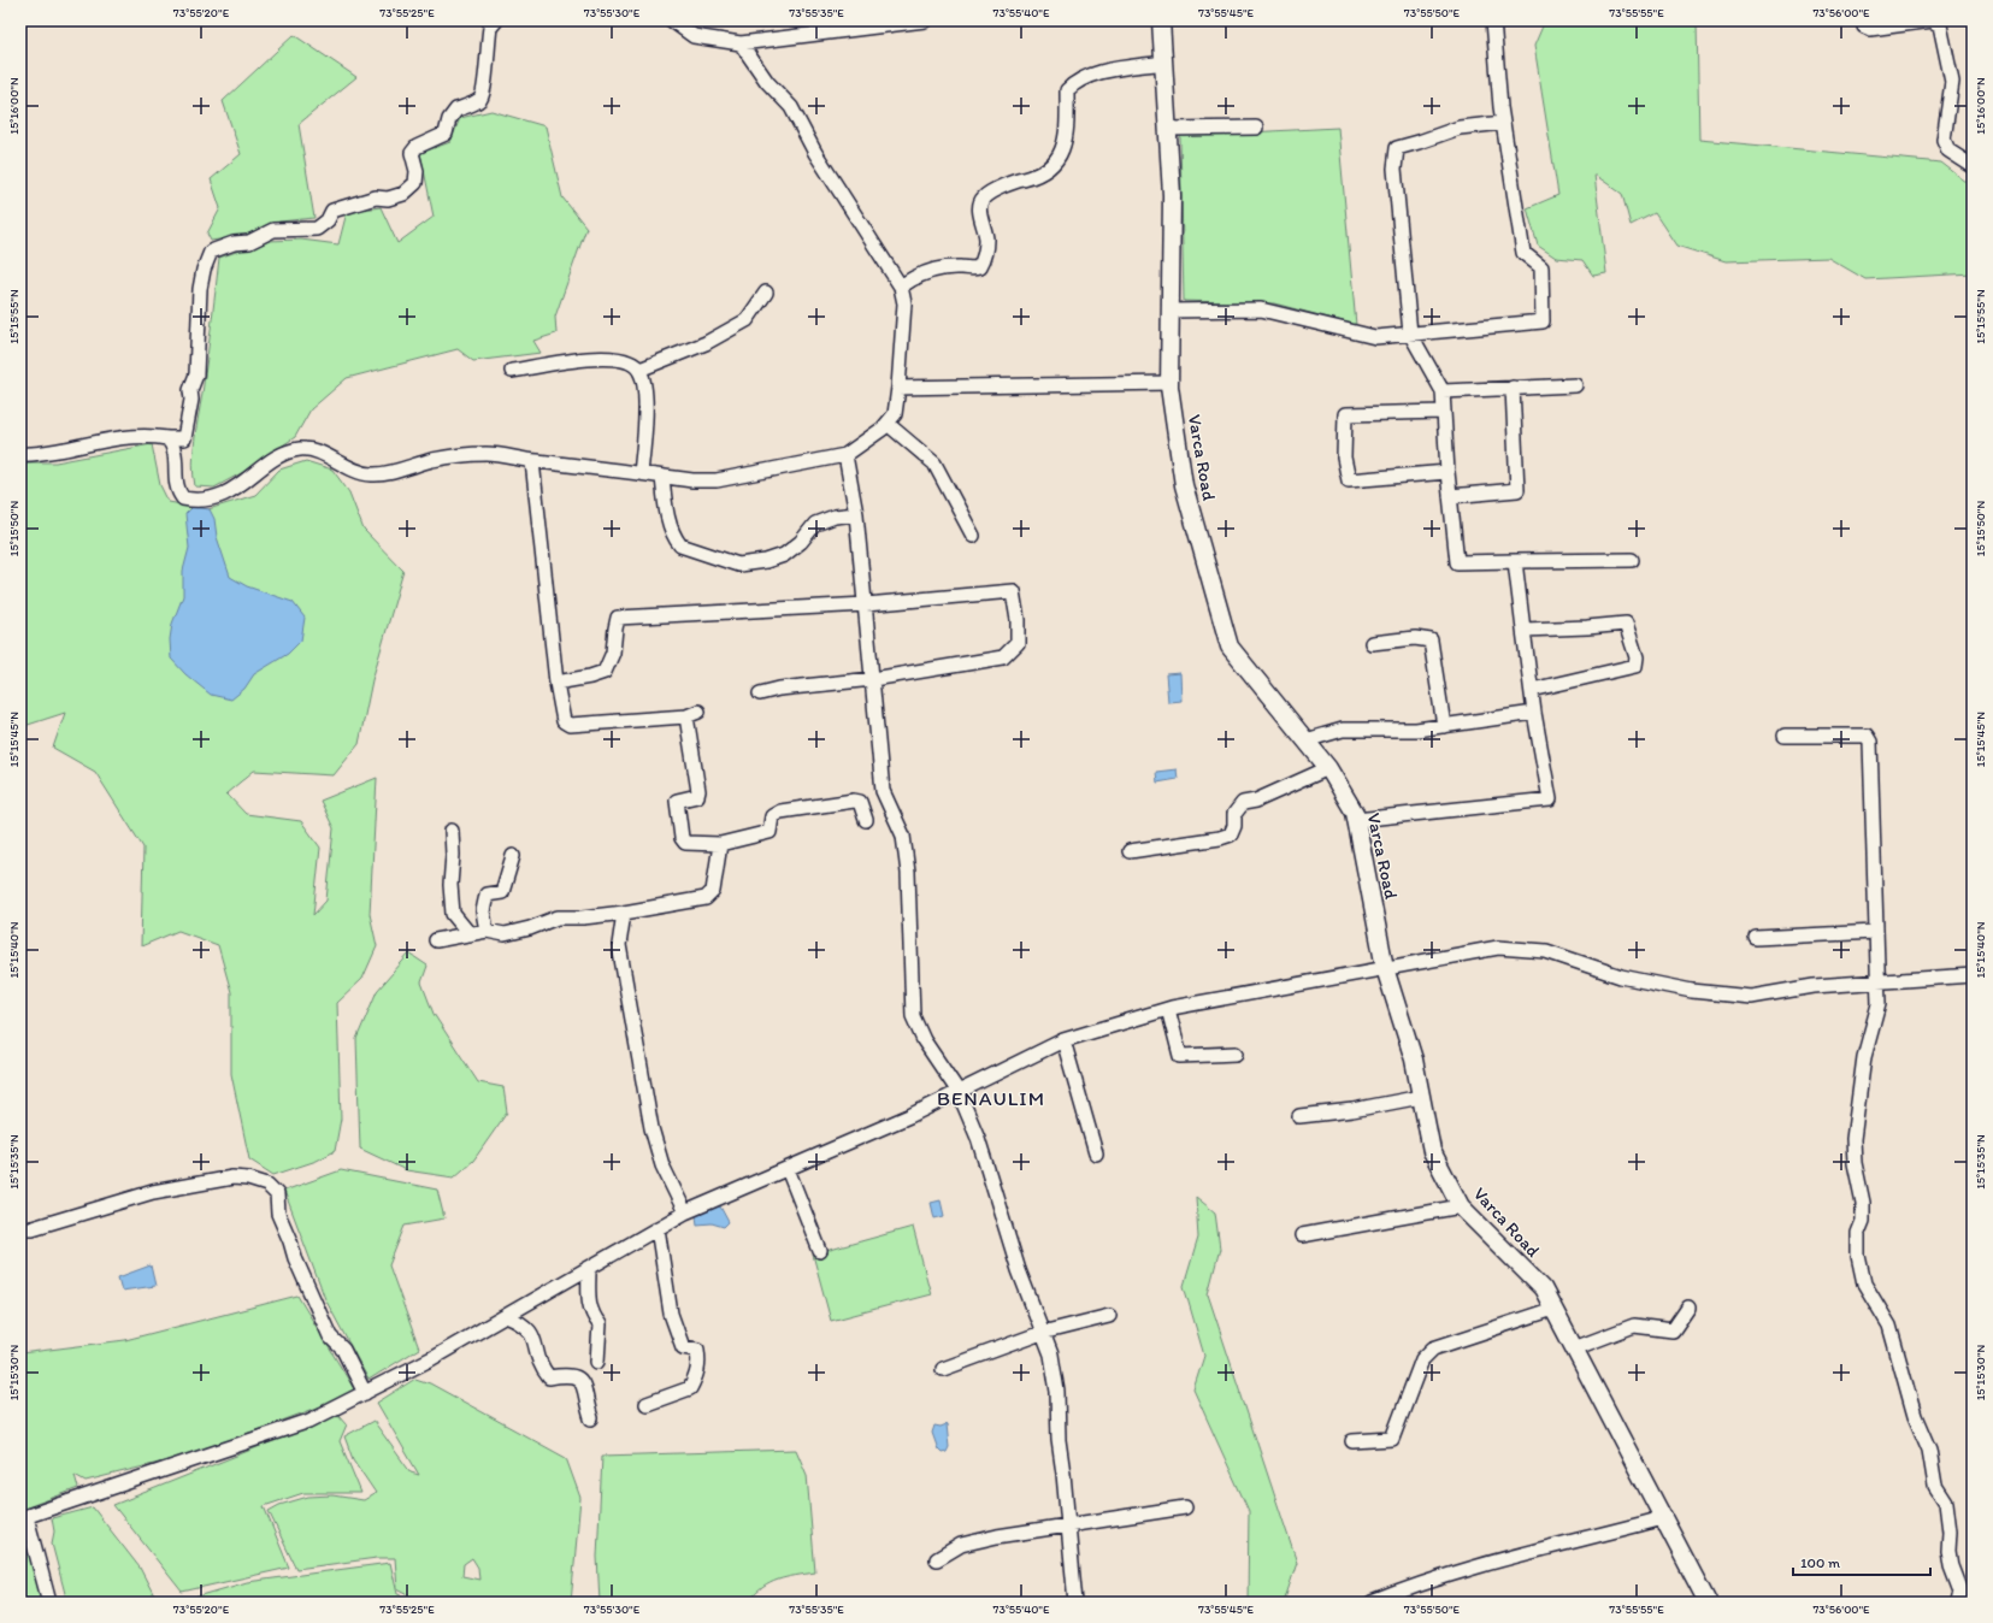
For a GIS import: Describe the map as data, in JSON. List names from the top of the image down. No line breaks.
{"streets":{"main road":["Varca Road"]},"districts":["BENAULIM"],"scale_bar":"100 m","coordinates":["73°55'20\"E","73°55'25\"E","73°55'30\"E","73°55'35\"E","73°55'40\"E","73°55'45\"E","73°55'50\"E","73°55'55\"E","73°56'00\"E","15°16'00\"N","15°15'55\"N","15°15'50\"N","15°15'45\"N","15°15'40\"N","15°15'35\"N","15°15'30\"N"]}
